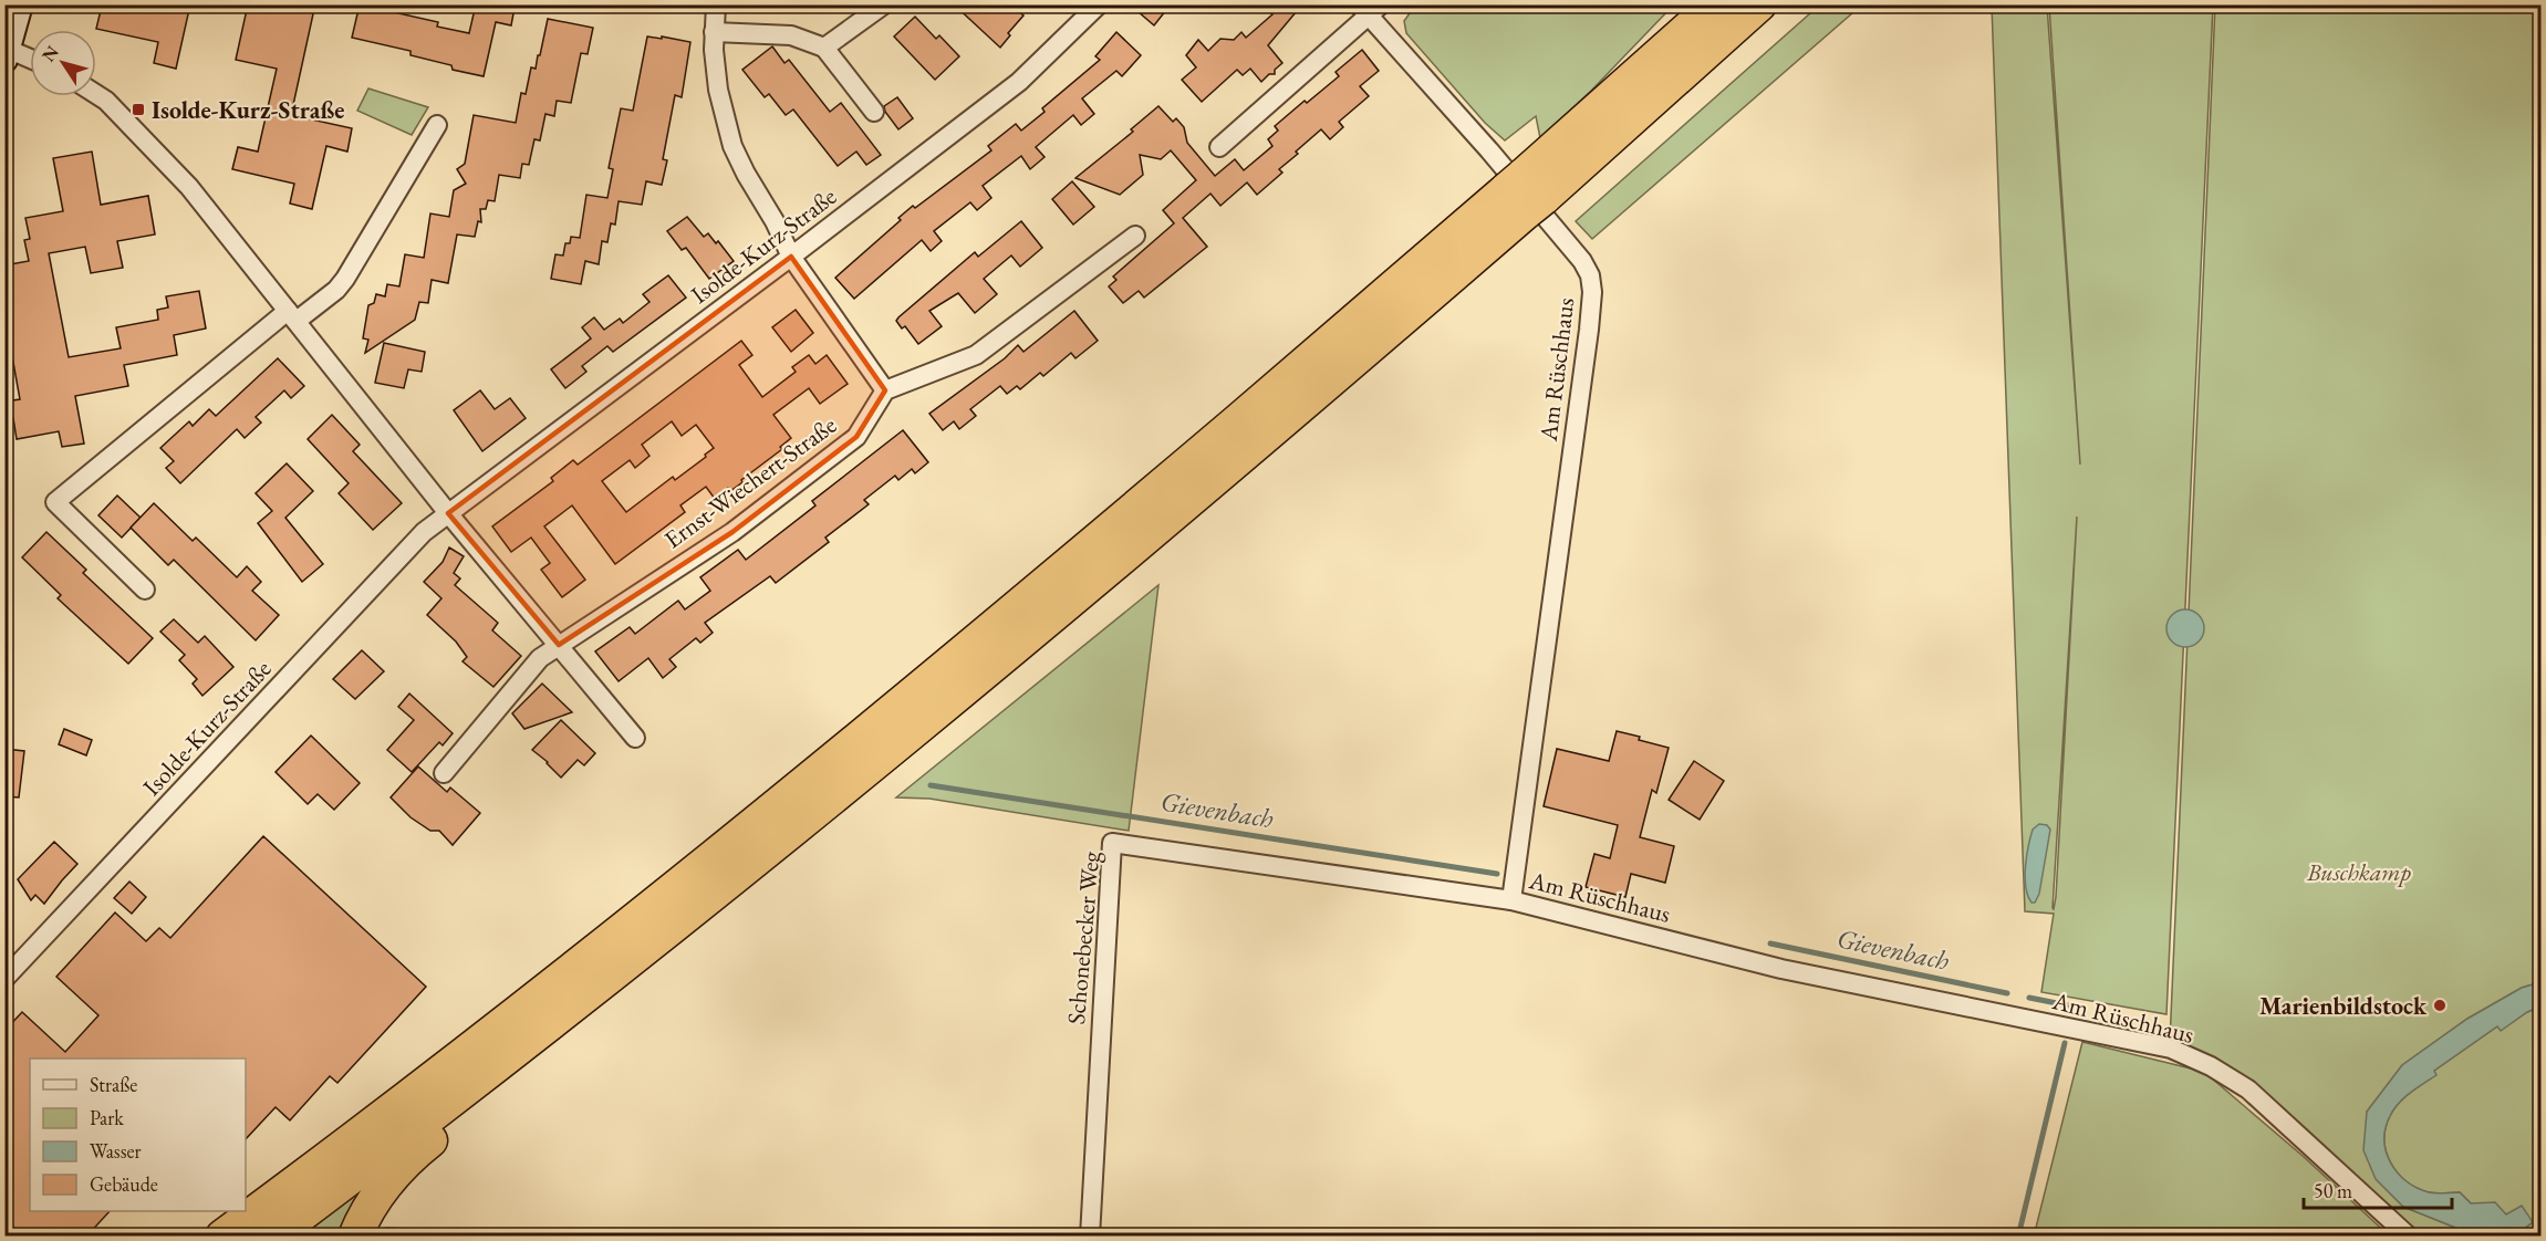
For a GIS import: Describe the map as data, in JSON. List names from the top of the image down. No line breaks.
{"streets":{"street":["Isolde-Kurz-Straße","Am Rüschhaus","Ernst-Wiechert-Straße","Schonebecker Weg"]},"crossings":[["Am Rüschhaus","Schonebecker Weg"]],"water":["Gievenbach"],"parks":["Buschkamp"],"places":{"transit":["Isolde-Kurz-Straße"],"other":["Marienbildstock"]},"legend":["Straße","Park","Wasser","Gebäude"],"scale_bar":"50 m","north":"top left"}
